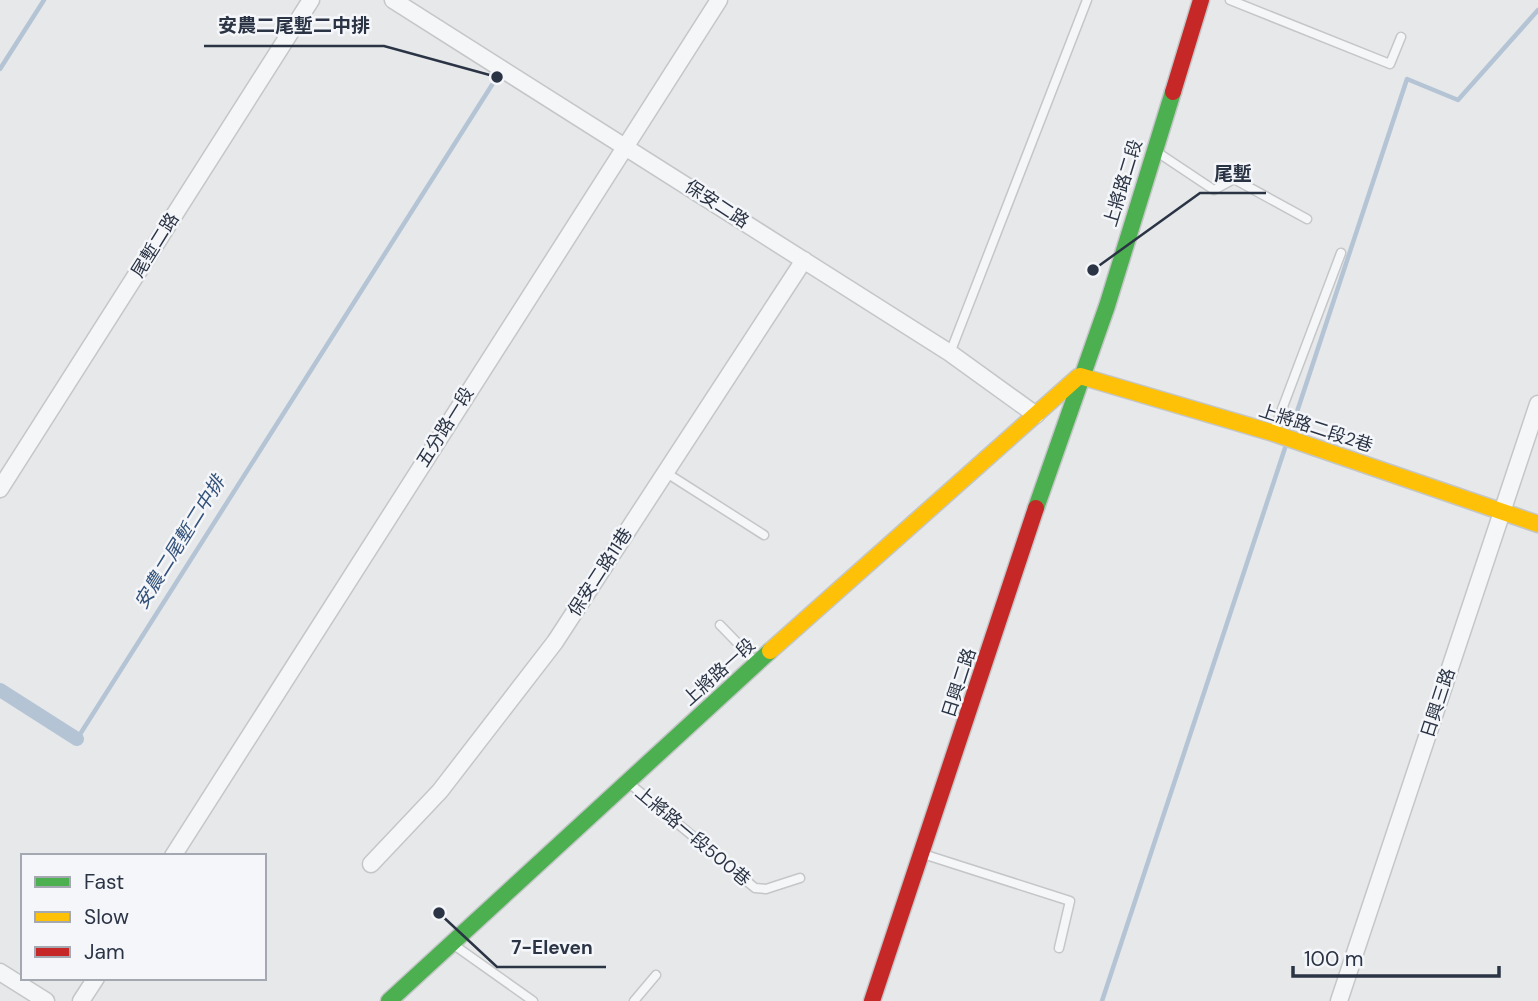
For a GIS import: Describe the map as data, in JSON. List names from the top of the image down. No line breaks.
{"streets":{"main road":["上將路二段","上將路二段2巷","上將路一段","日興二路"],"street":["保安二路","尾塹二路","五分路一段","保安二路11巷","日興三路"],"lane":["上將路一段500巷"]},"crossings":[["上將路二段","上將路二段2巷"],["上將路二段","上將路一段"],["上將路二段","日興二路"],["保安二路","五分路一段"],["保安二路","保安二路11巷"],["保安二路","上將路一段"],["上將路二段2巷","上將路一段"],["上將路二段2巷","日興二路"],["上將路二段2巷","日興三路"],["上將路一段","日興二路"],["上將路一段","上將路一段500巷"]],"water":["安農二尾塹二中排"],"places":["安農二尾塹二中排","尾塹","7-Eleven"],"legend":["Fast","Slow","Jam"],"scale_bar":"100 m"}
